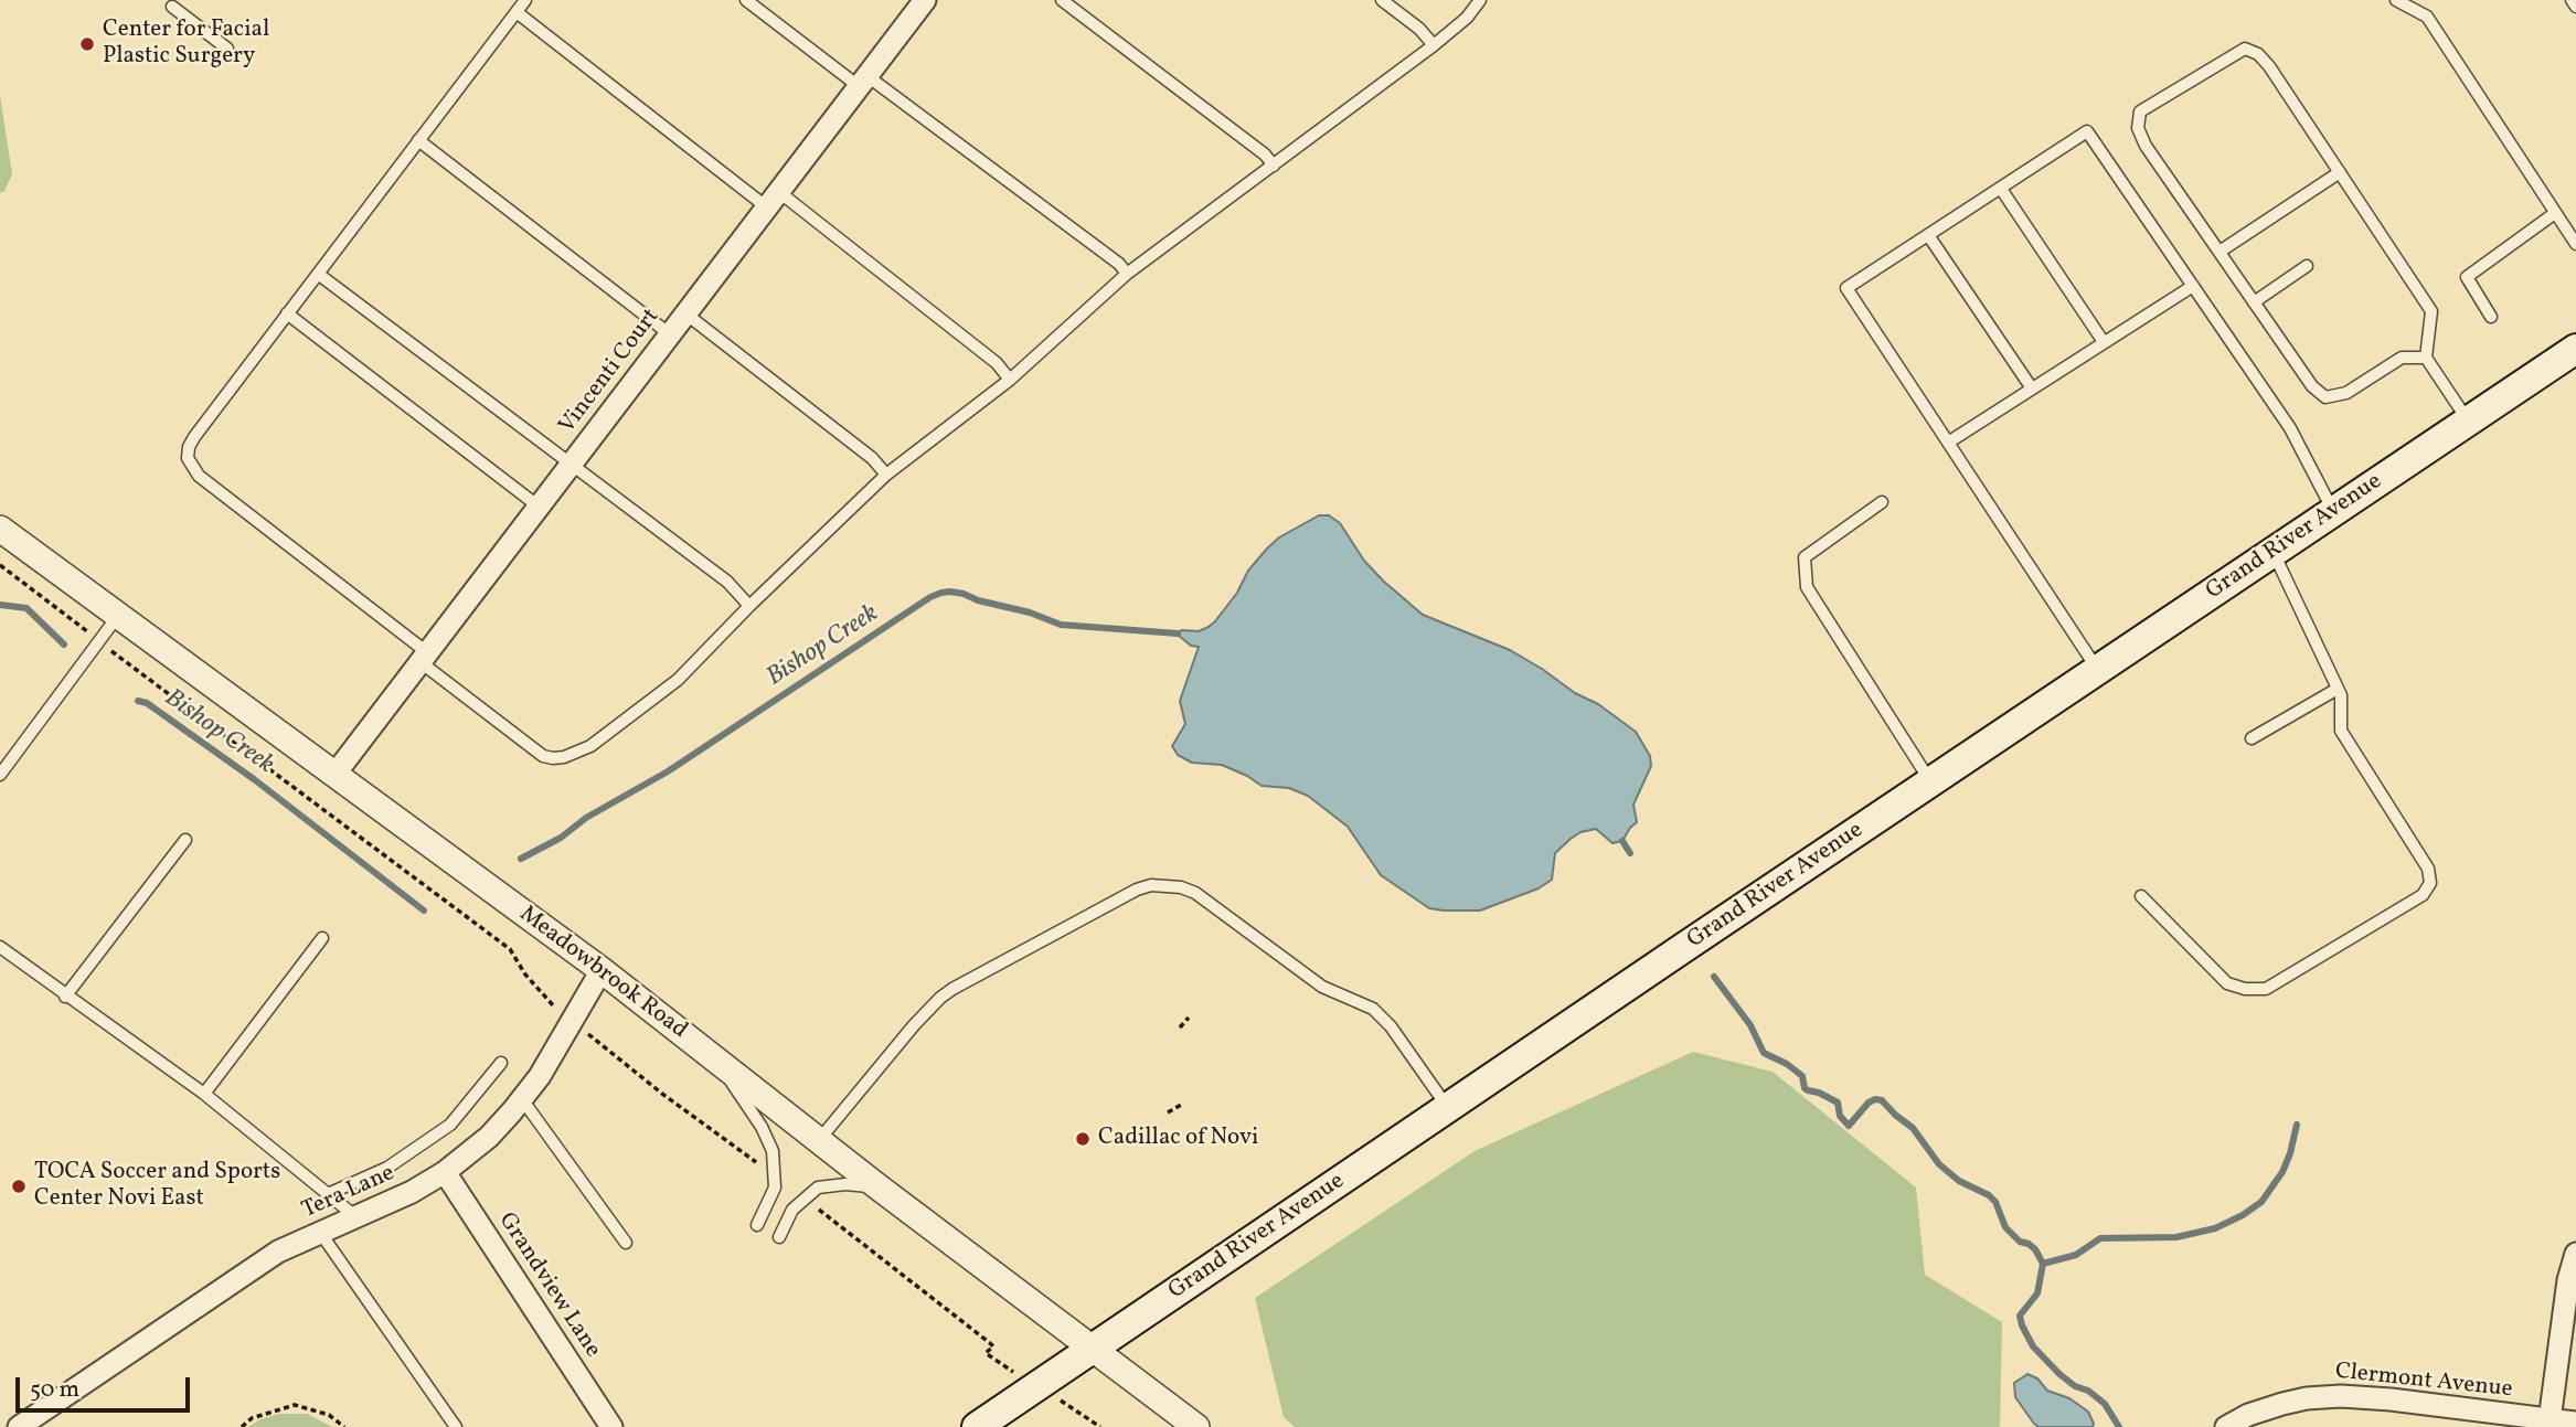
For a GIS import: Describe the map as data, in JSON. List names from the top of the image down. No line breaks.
{"streets":{"main road":["Grand River Avenue"],"street":["Vincenti Court","Meadowbrook Road","Tera Lane","Grandview Lane","Clermont Avenue"]},"crossings":[["Vincenti Court","Meadowbrook Road"],["Grand River Avenue","Meadowbrook Road"],["Meadowbrook Road","Tera Lane"],["Tera Lane","Grandview Lane"]],"water":["Bishop Creek"],"places":["Center for Facial Plastic Surgery","Cadillac of Novi","TOCA Soccer and Sports Center Novi East"],"scale_bar":"50 m"}
